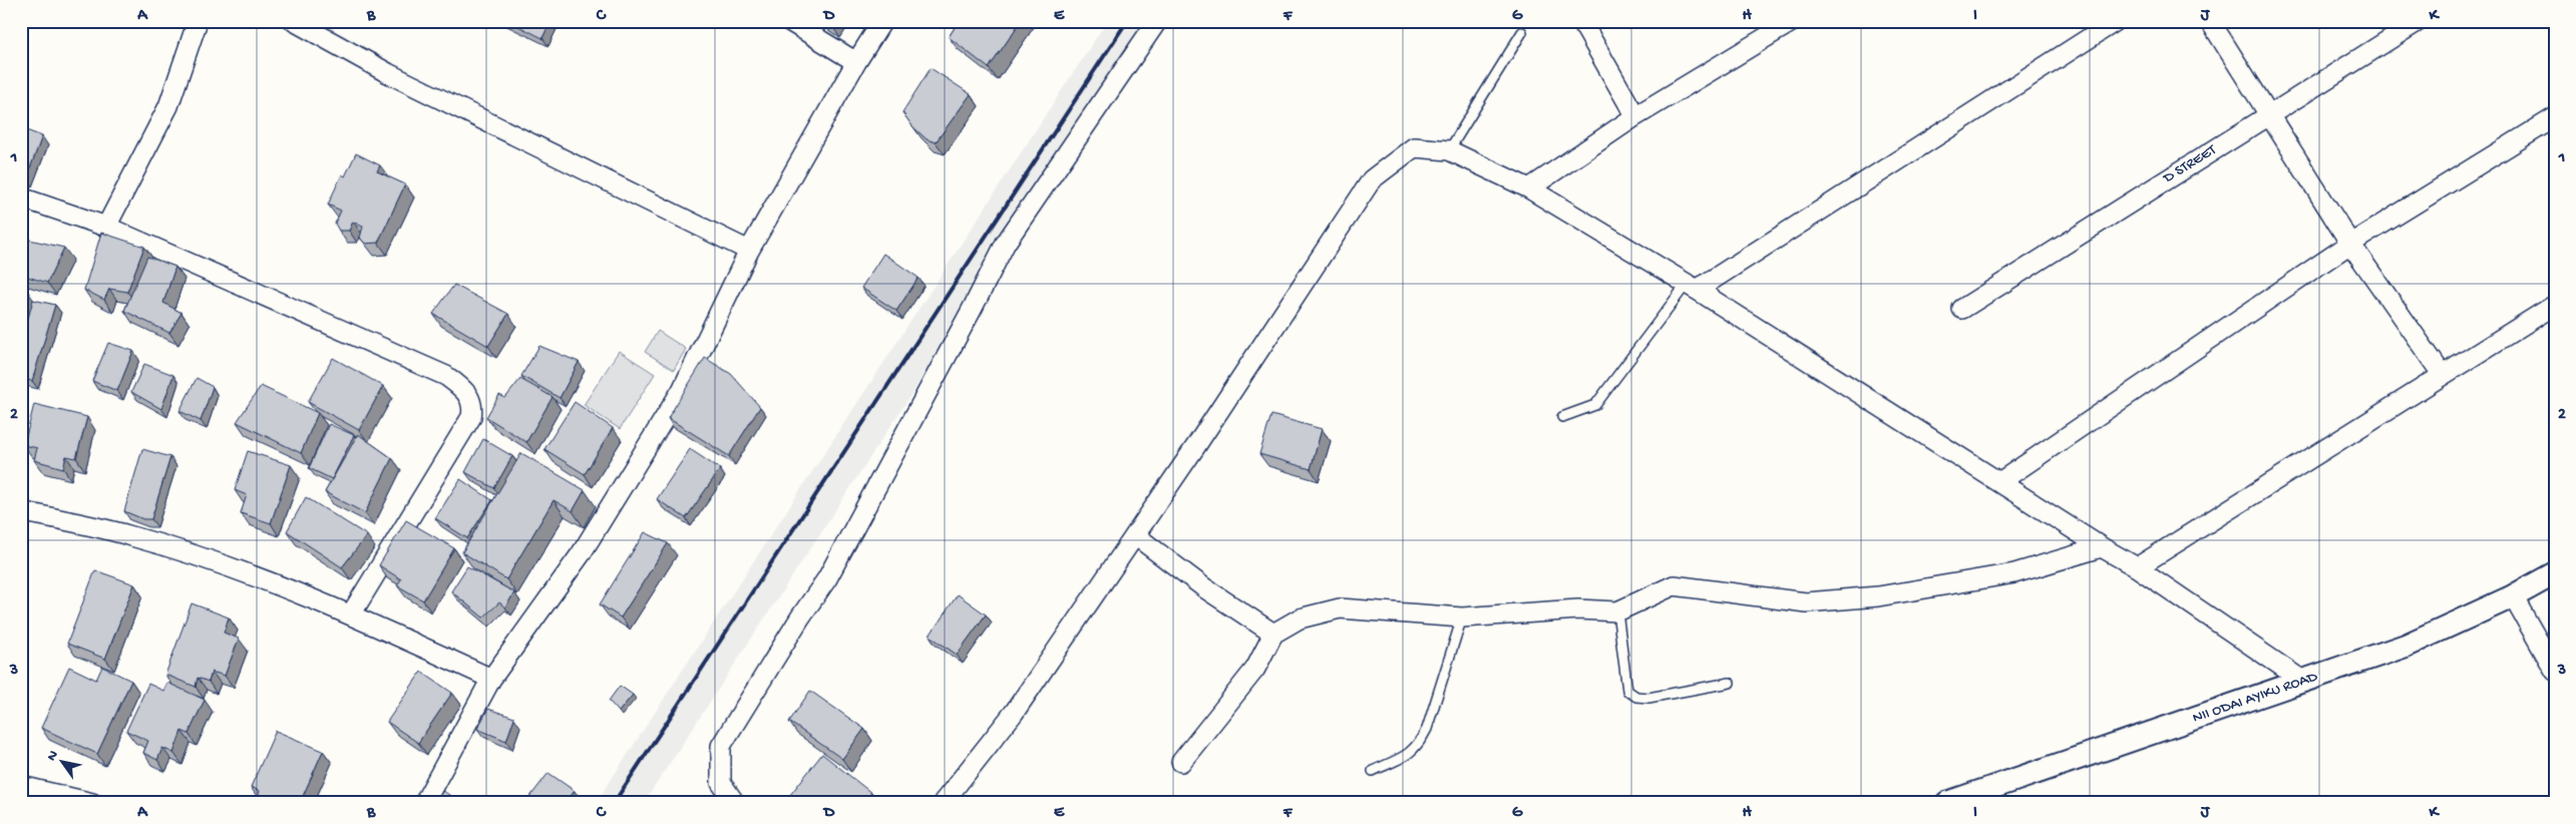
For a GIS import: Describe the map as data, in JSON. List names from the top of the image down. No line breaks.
{"streets":{"street":["D STREET","NII ODAI AYIKU ROAD"]},"north":"top left","grid":{"columns":["A","B","C","D","E","F","G","H","I","J","K"],"rows":["1","2","3"]}}
